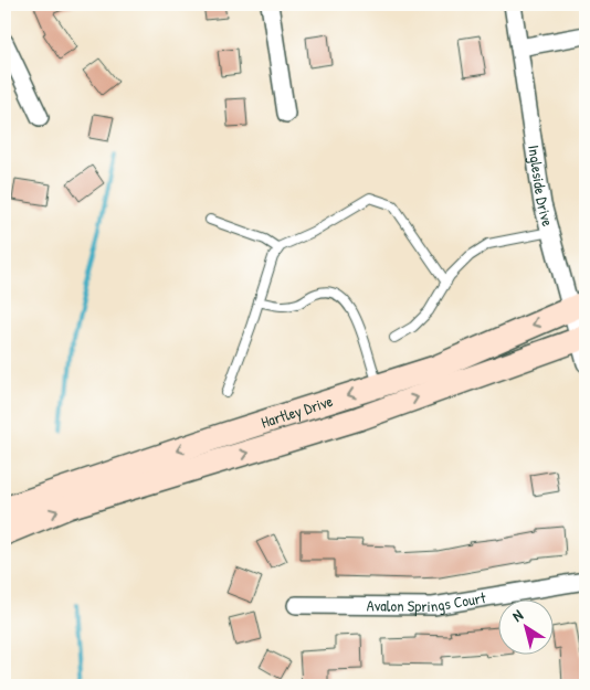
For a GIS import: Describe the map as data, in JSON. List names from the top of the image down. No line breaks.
{"streets":{"street":["Ingleside Drive","Hartley Drive","Avalon Springs Court"]},"crossings":[["Ingleside Drive","Hartley Drive"]],"north":"top left"}
